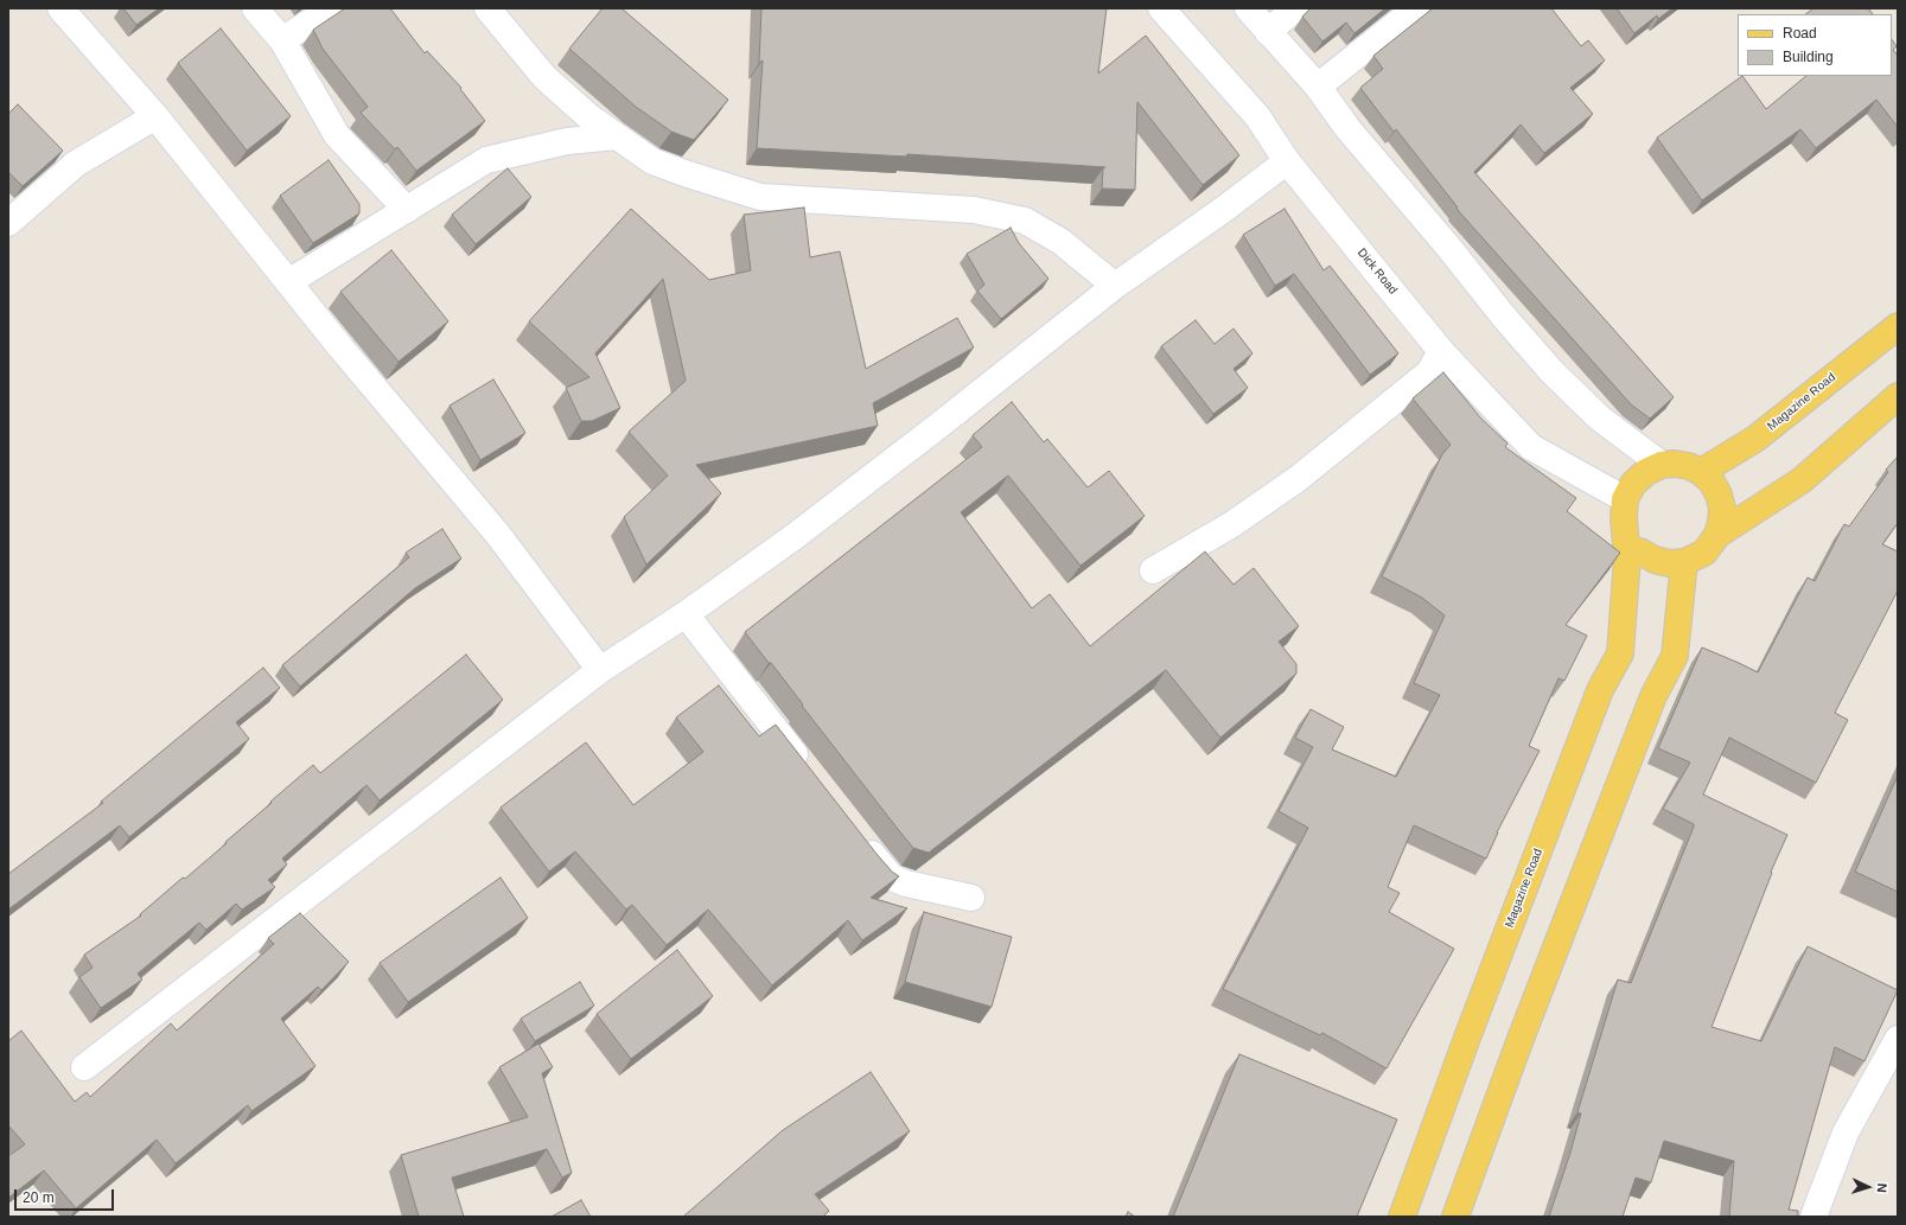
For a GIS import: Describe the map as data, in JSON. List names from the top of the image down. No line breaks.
{"streets":{"main road":["Magazine Road"],"street":["Dick Road"]},"crossings":[["Dick Road","Magazine Road"]],"legend":["Road","Building"],"scale_bar":"20 m","north":"right"}
